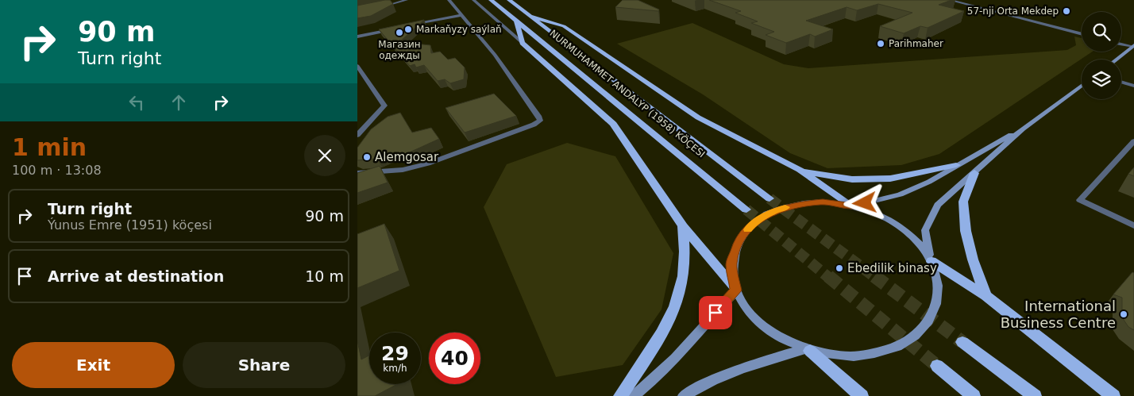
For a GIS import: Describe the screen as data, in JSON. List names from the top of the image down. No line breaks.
{"streets":{"main road":["NURMUHAMMET ANDALYP (1958) KÖÇESI"]},"places":["57-nji Orta Mekdep","Markaňyzy saýlaň","Магазин одежды","Parihmaher","Alemgosar","Ebedilik binasy","International Business Centre"],"page":{"turn":["90 m","Turn right"],"heading":["1 min","100 m · 13:08"],"list":[{"name":"Turn right","note":"Ýunus Emre (1951) köçesi","value":"90 m"},{"name":"Arrive at destination","value":"10 m"}],"speed":"29 km/h","limit":"40","buttons":["Exit","Share"]}}
